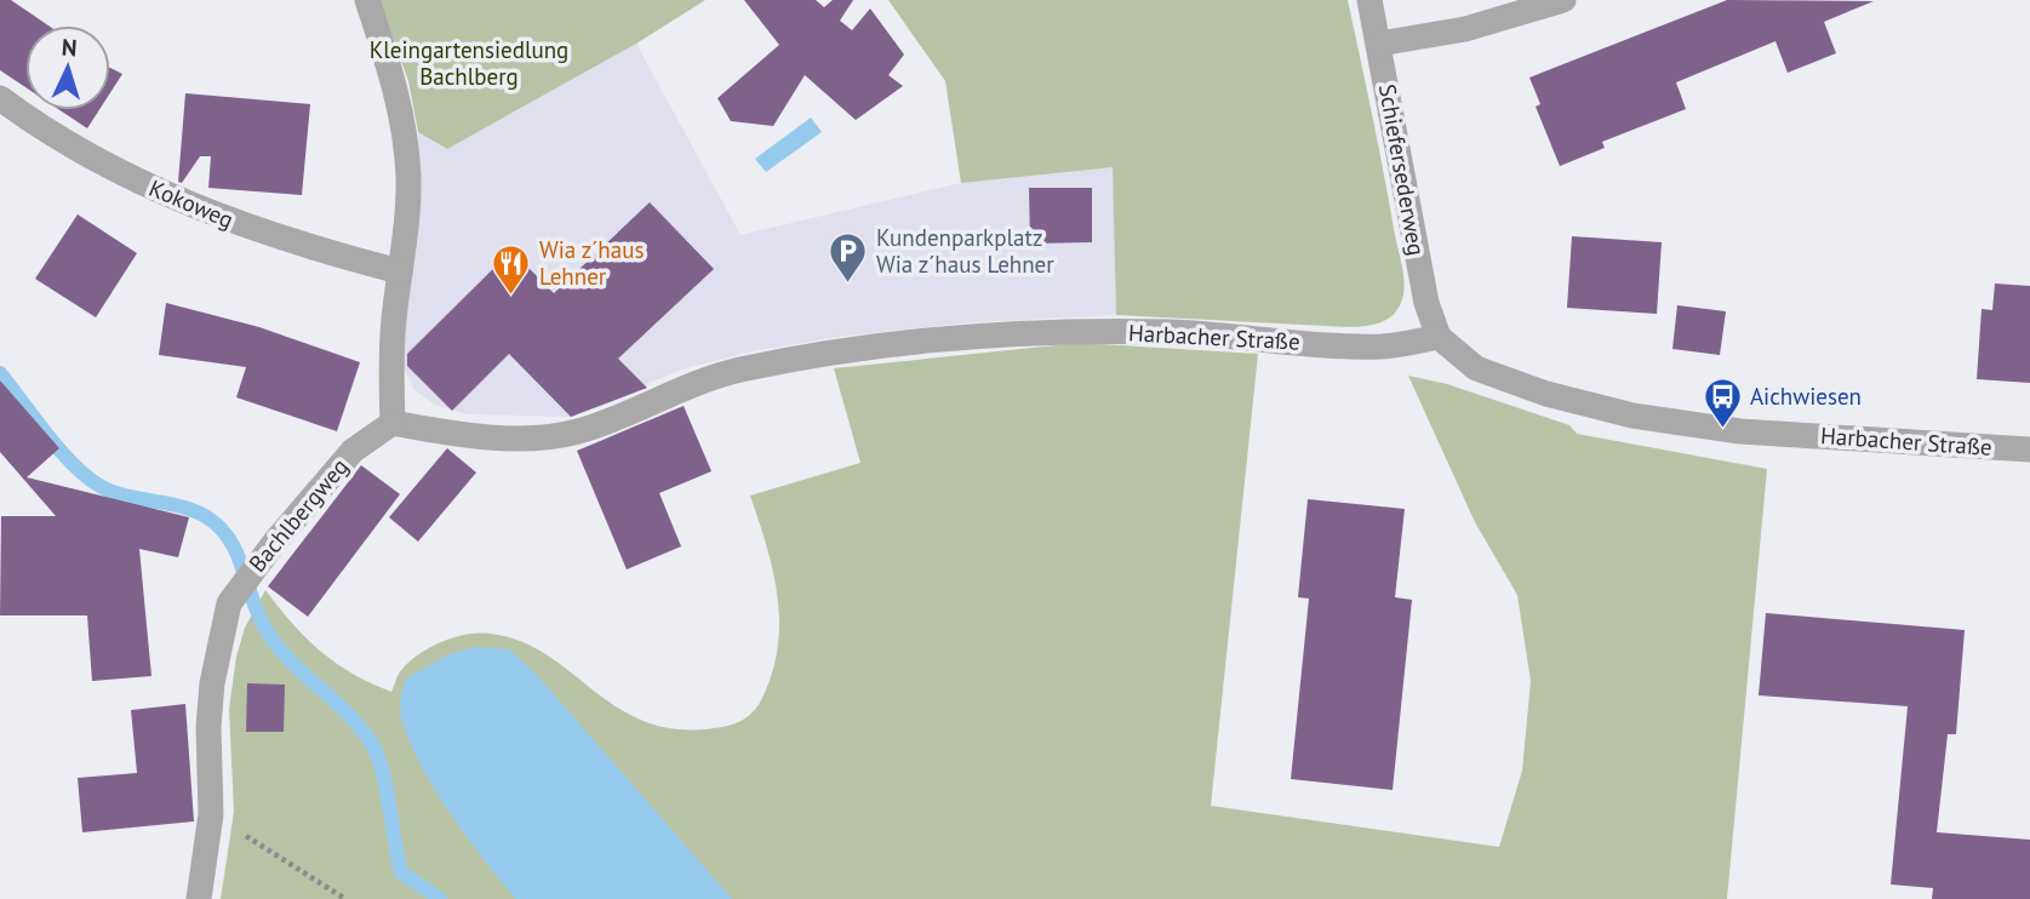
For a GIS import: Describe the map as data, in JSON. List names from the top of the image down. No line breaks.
{"streets":{"street":["Schiefersederweg","Kokoweg","Harbacher Straße","Bachlbergweg"]},"crossings":[["Schiefersederweg","Harbacher Straße"],["Harbacher Straße","Bachlbergweg"]],"parks":["Kleingartensiedlung Bachlberg"],"places":{"parking":["Kundenparkplatz Wia z´haus Lehner"],"restaurant":["Wia z´haus Lehner"],"bus stop":["Aichwiesen"]},"north":"top"}
